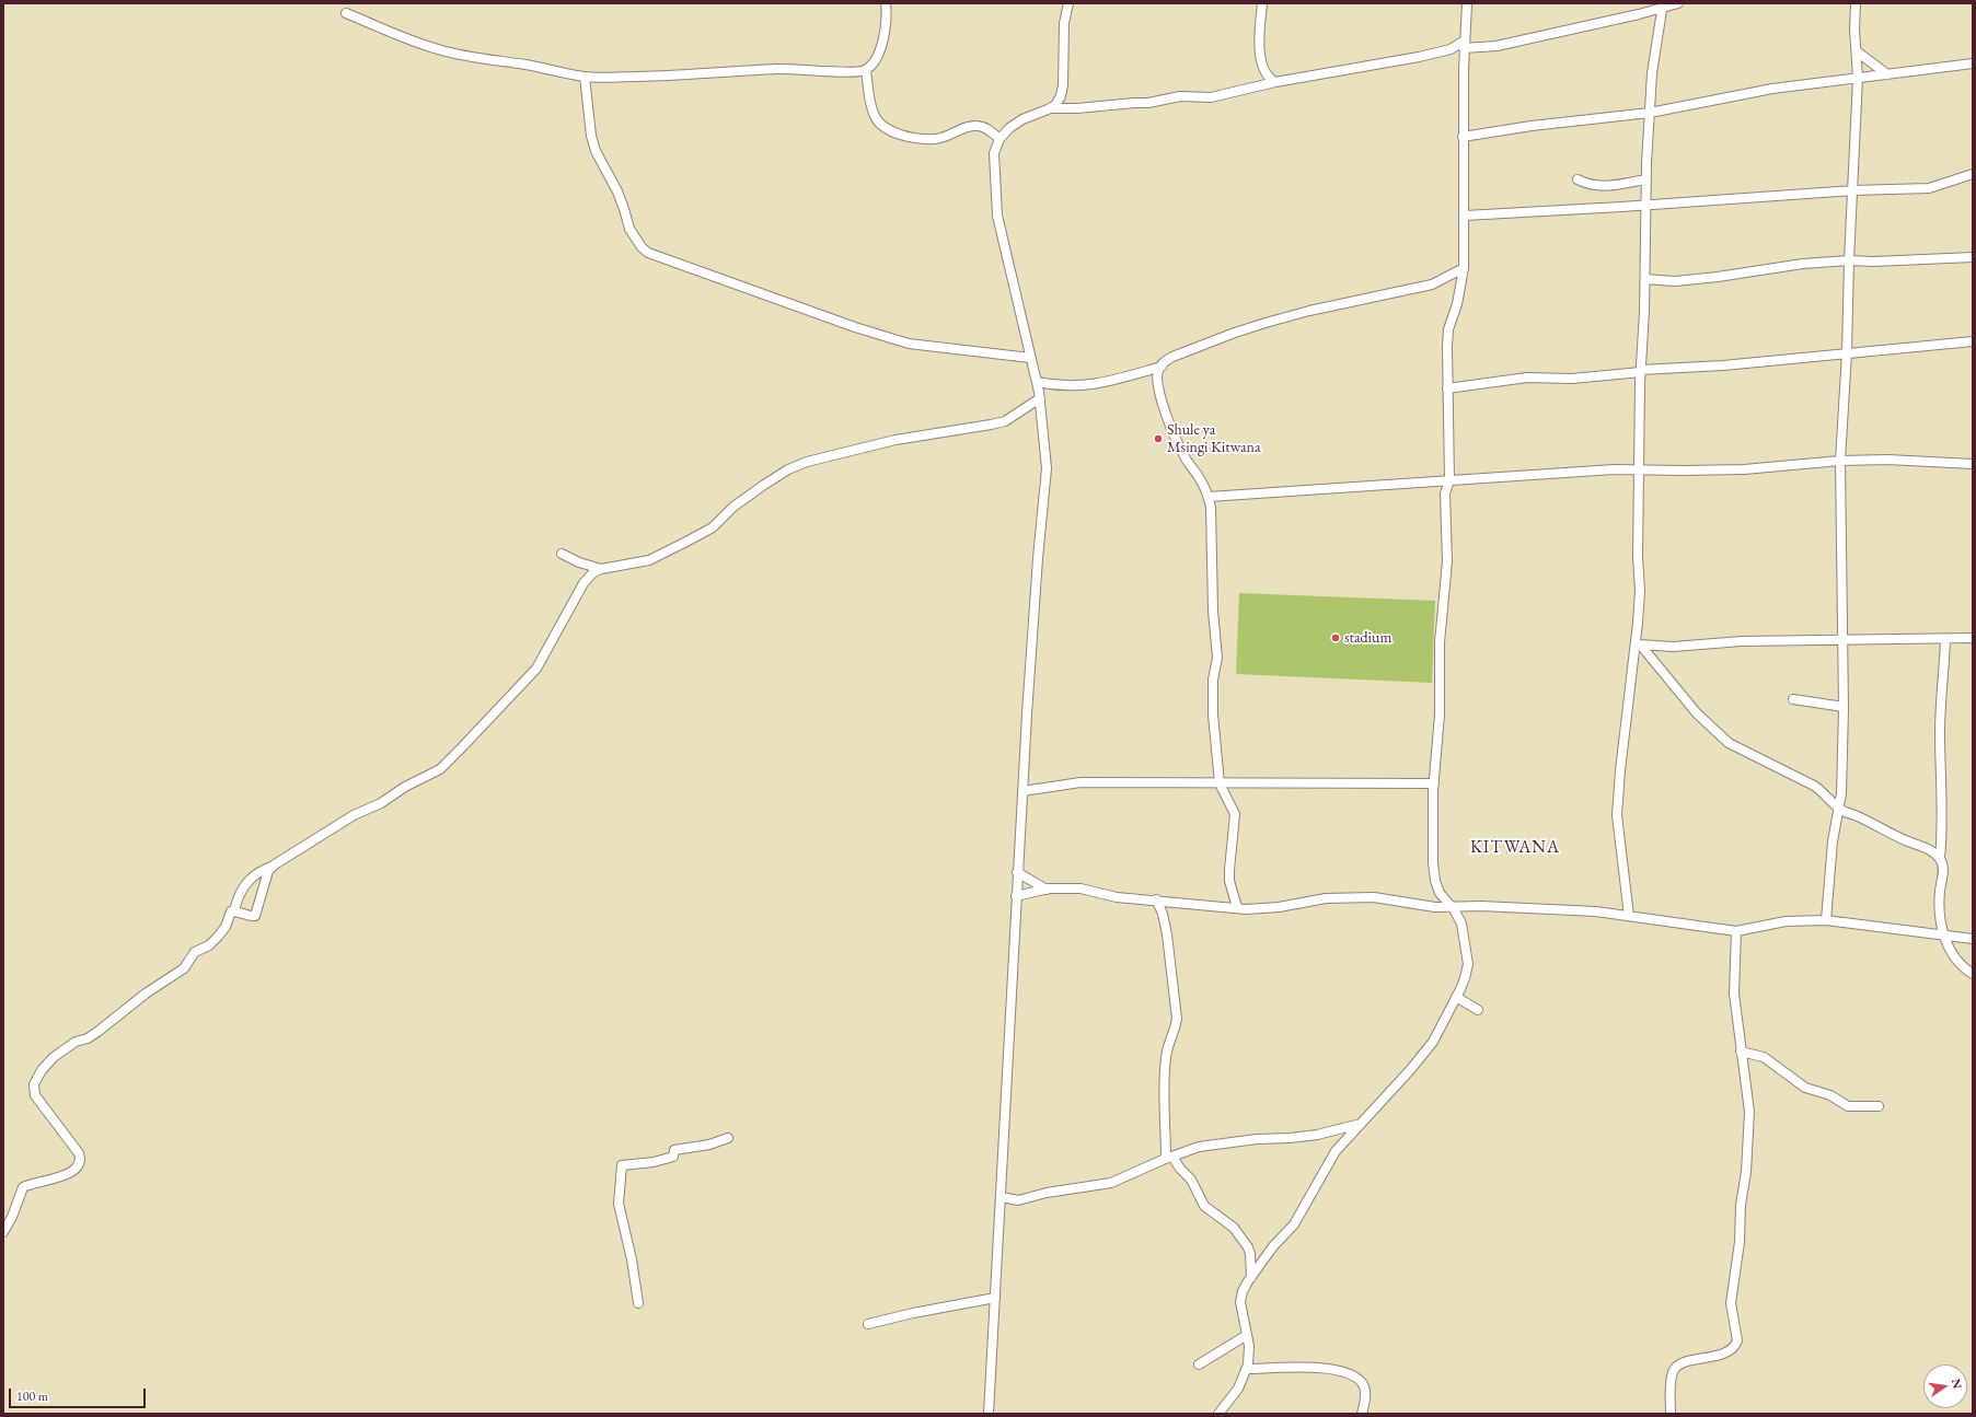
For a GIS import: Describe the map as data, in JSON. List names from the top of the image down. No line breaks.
{"districts":["KITWANA"],"places":["Shule ya Msingi Kitwana","stadium"],"scale_bar":"100 m","north":"right"}
